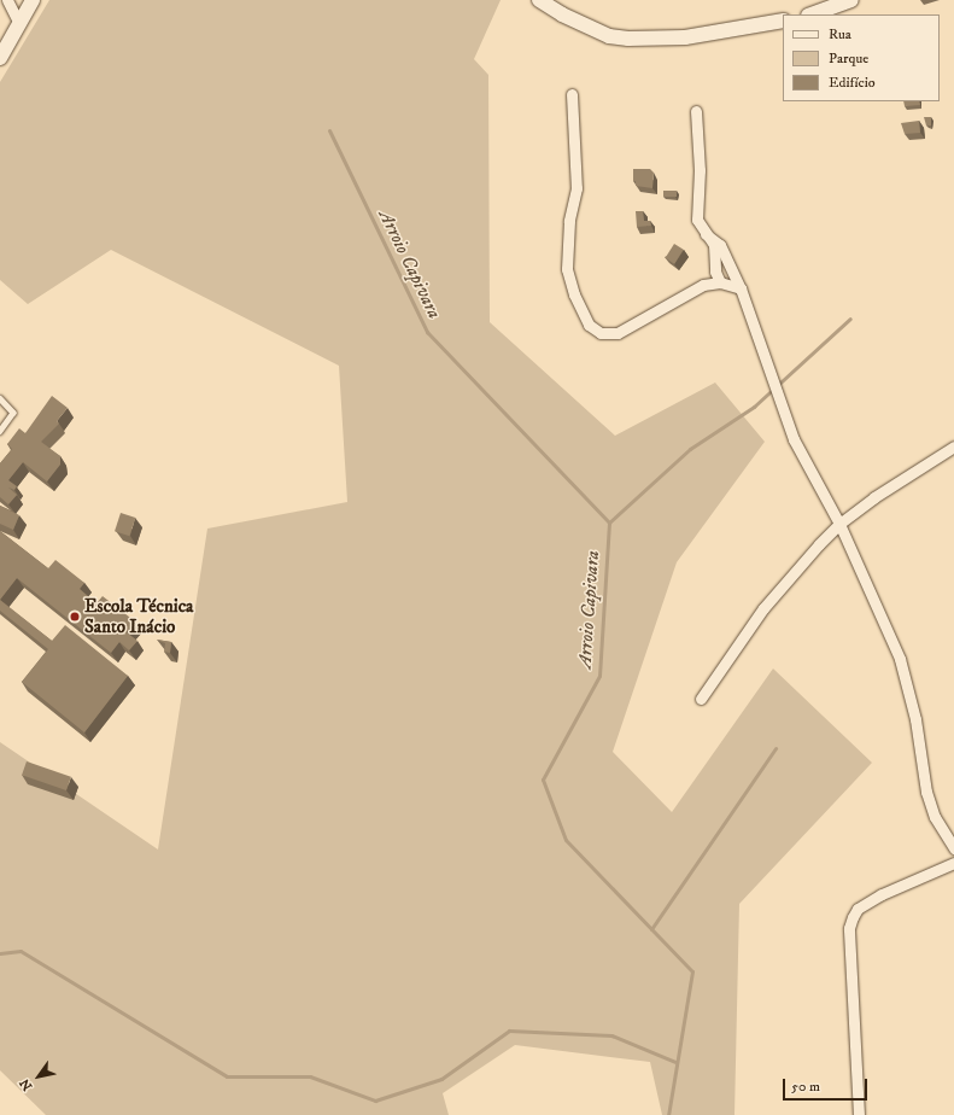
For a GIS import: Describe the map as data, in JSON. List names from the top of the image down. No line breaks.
{"water":["Arroio Capivara"],"places":["Escola Técnica Santo Inácio"],"legend":["Rua","Parque","Edifício"],"scale_bar":"50 m","north":"bottom left"}
